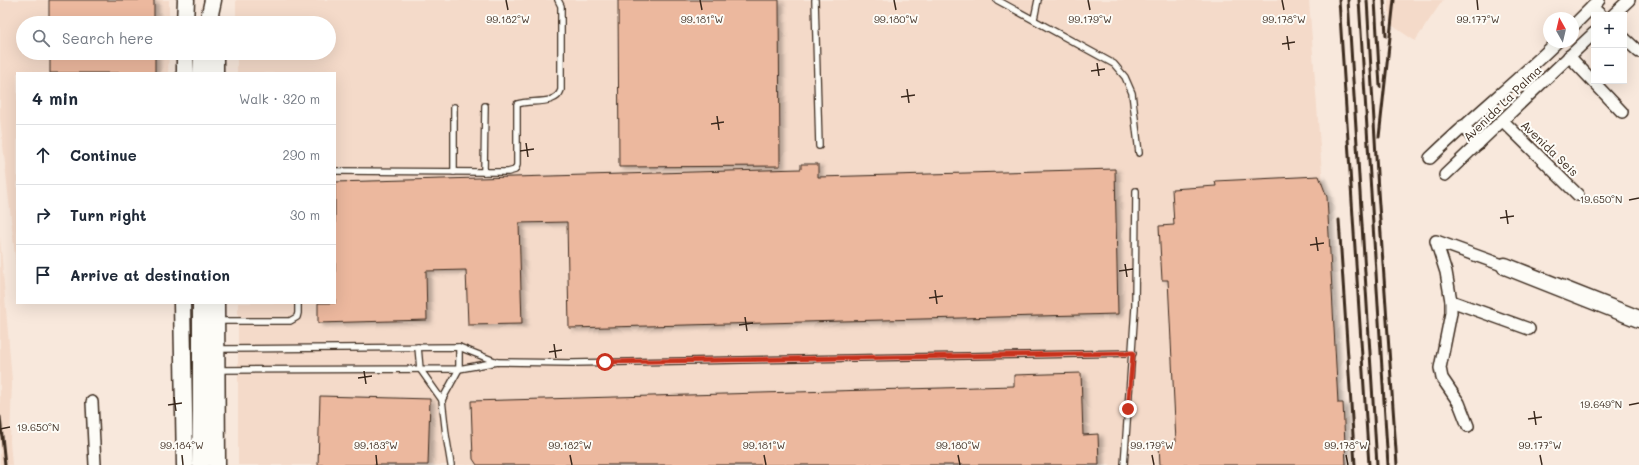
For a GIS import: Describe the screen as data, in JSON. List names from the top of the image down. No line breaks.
{"streets":{"street":["Avenida La Palma","Avenida Seis"]},"crossings":[["Avenida La Palma","Avenida Seis"]],"north":"top","page":{"map_buttons":["+","−"],"search":"Search here","heading":["4 min","Walk · 320 m"],"list":[["Continue","290 m"],["Turn right","30 m"],"Arrive at destination"]},"coordinates":["99.182°W","99.181°W","99.180°W","99.179°W","99.178°W","99.177°W","19.650°N","19.649°N","99.184°W","99.183°W"]}
